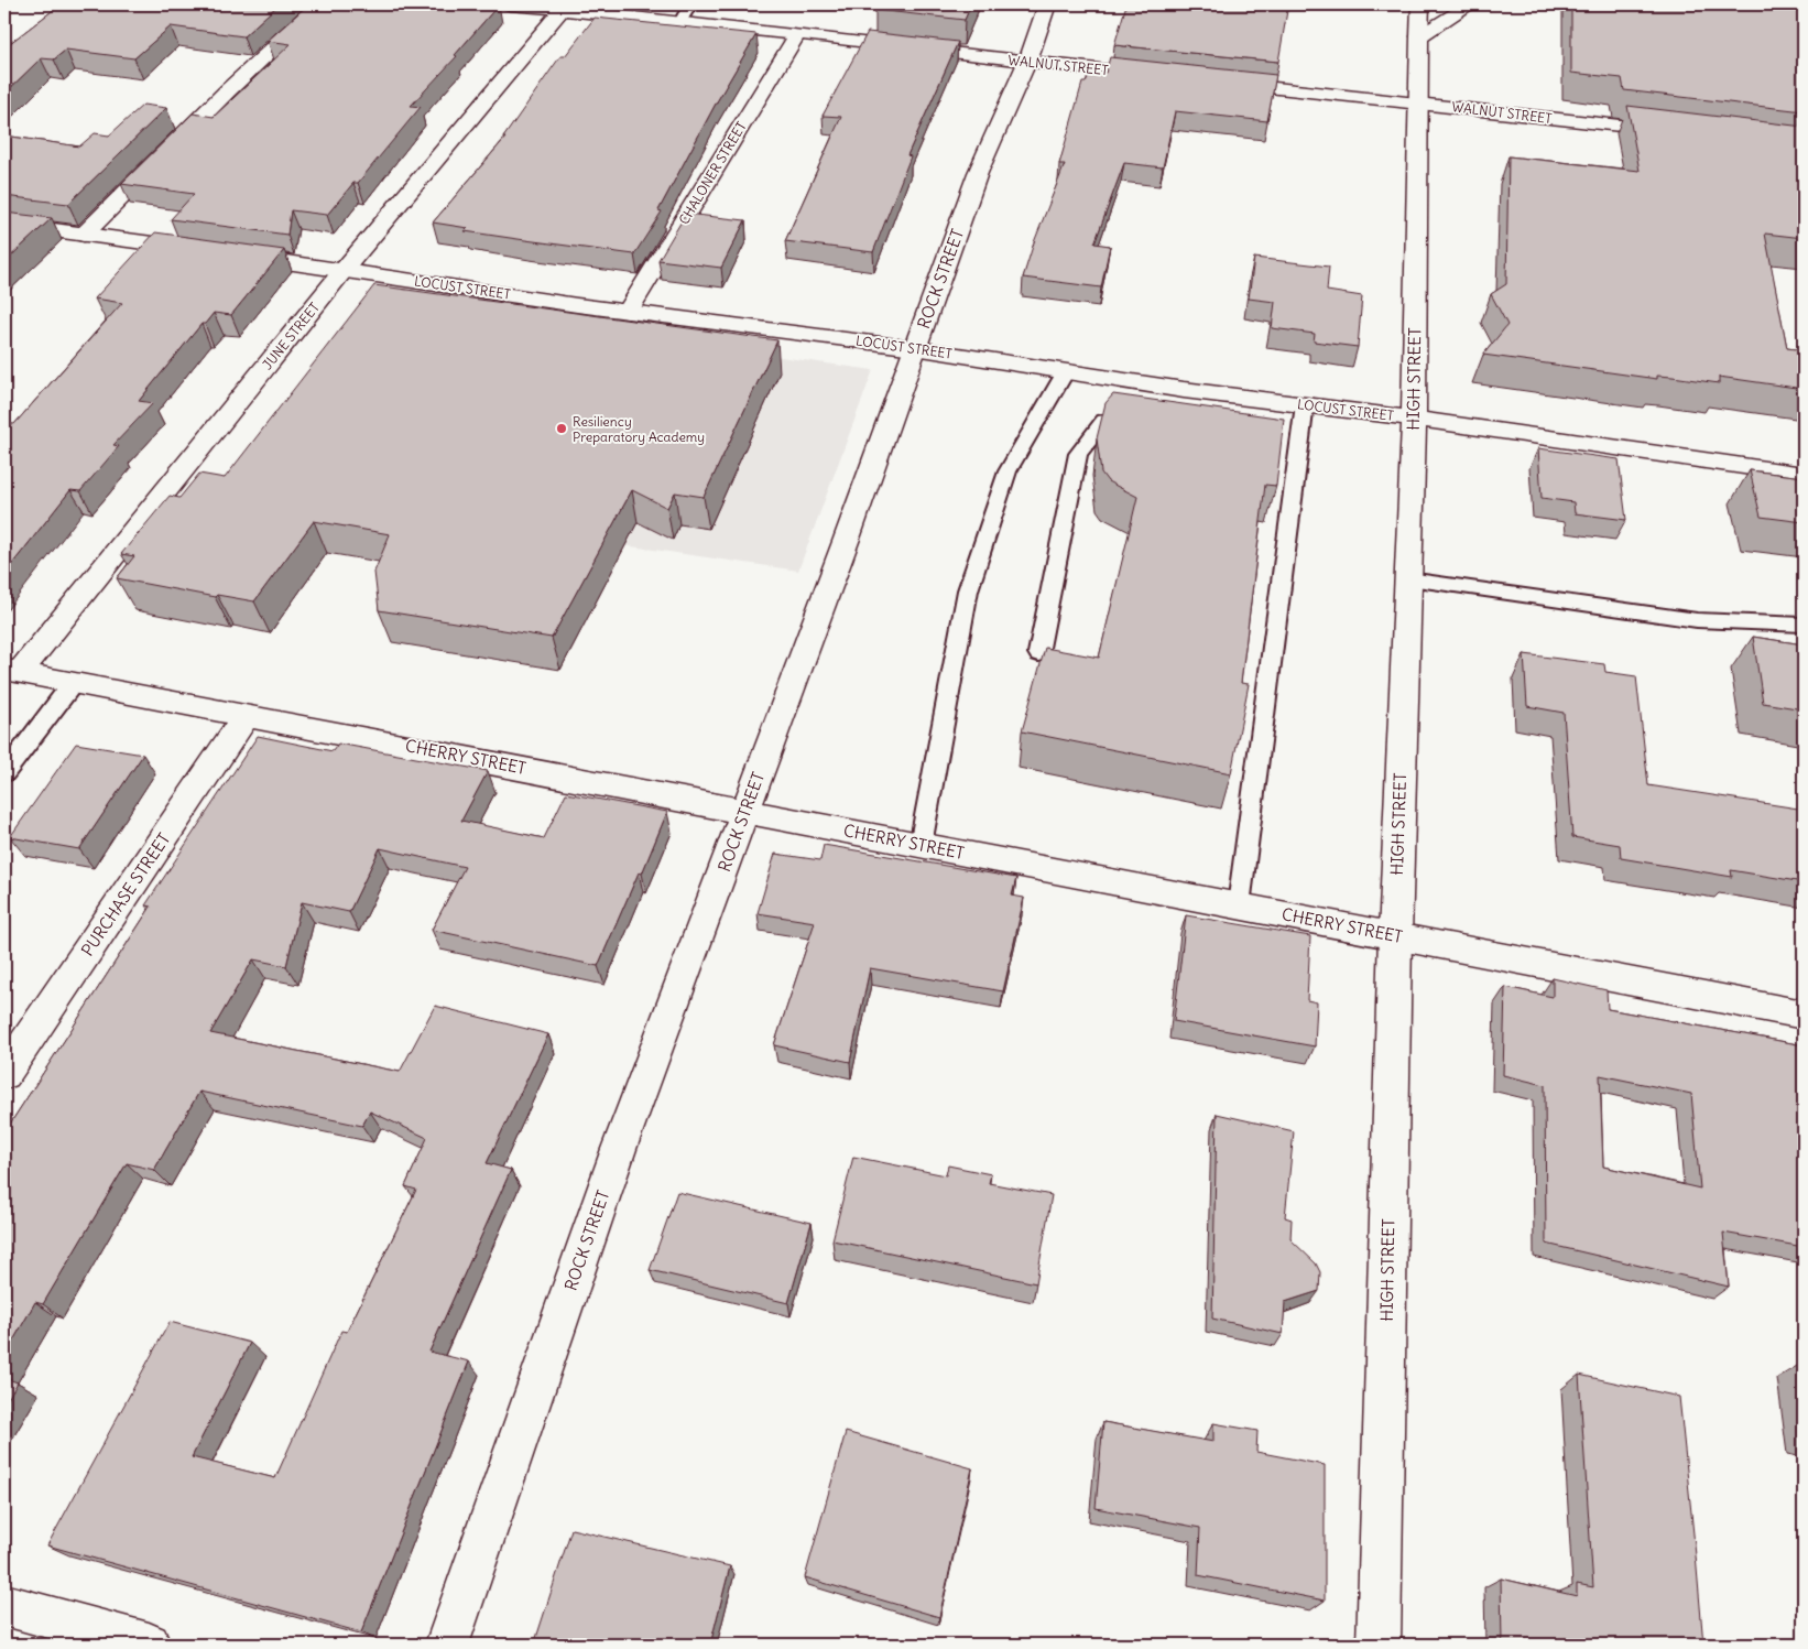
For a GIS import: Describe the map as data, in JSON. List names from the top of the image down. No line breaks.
{"streets":{"street":["WALNUT STREET","CHALONER STREET","ROCK STREET","LOCUST STREET","JUNE STREET","HIGH STREET","CHERRY STREET","PURCHASE STREET"]},"crossings":[["WALNUT STREET","CHALONER STREET"],["WALNUT STREET","ROCK STREET"],["WALNUT STREET","JUNE STREET"],["WALNUT STREET","HIGH STREET"],["CHALONER STREET","LOCUST STREET"],["ROCK STREET","LOCUST STREET"],["ROCK STREET","CHERRY STREET"],["LOCUST STREET","JUNE STREET"],["LOCUST STREET","HIGH STREET"],["JUNE STREET","CHERRY STREET"],["HIGH STREET","CHERRY STREET"],["CHERRY STREET","PURCHASE STREET"]],"places":["Resiliency Preparatory Academy"]}
